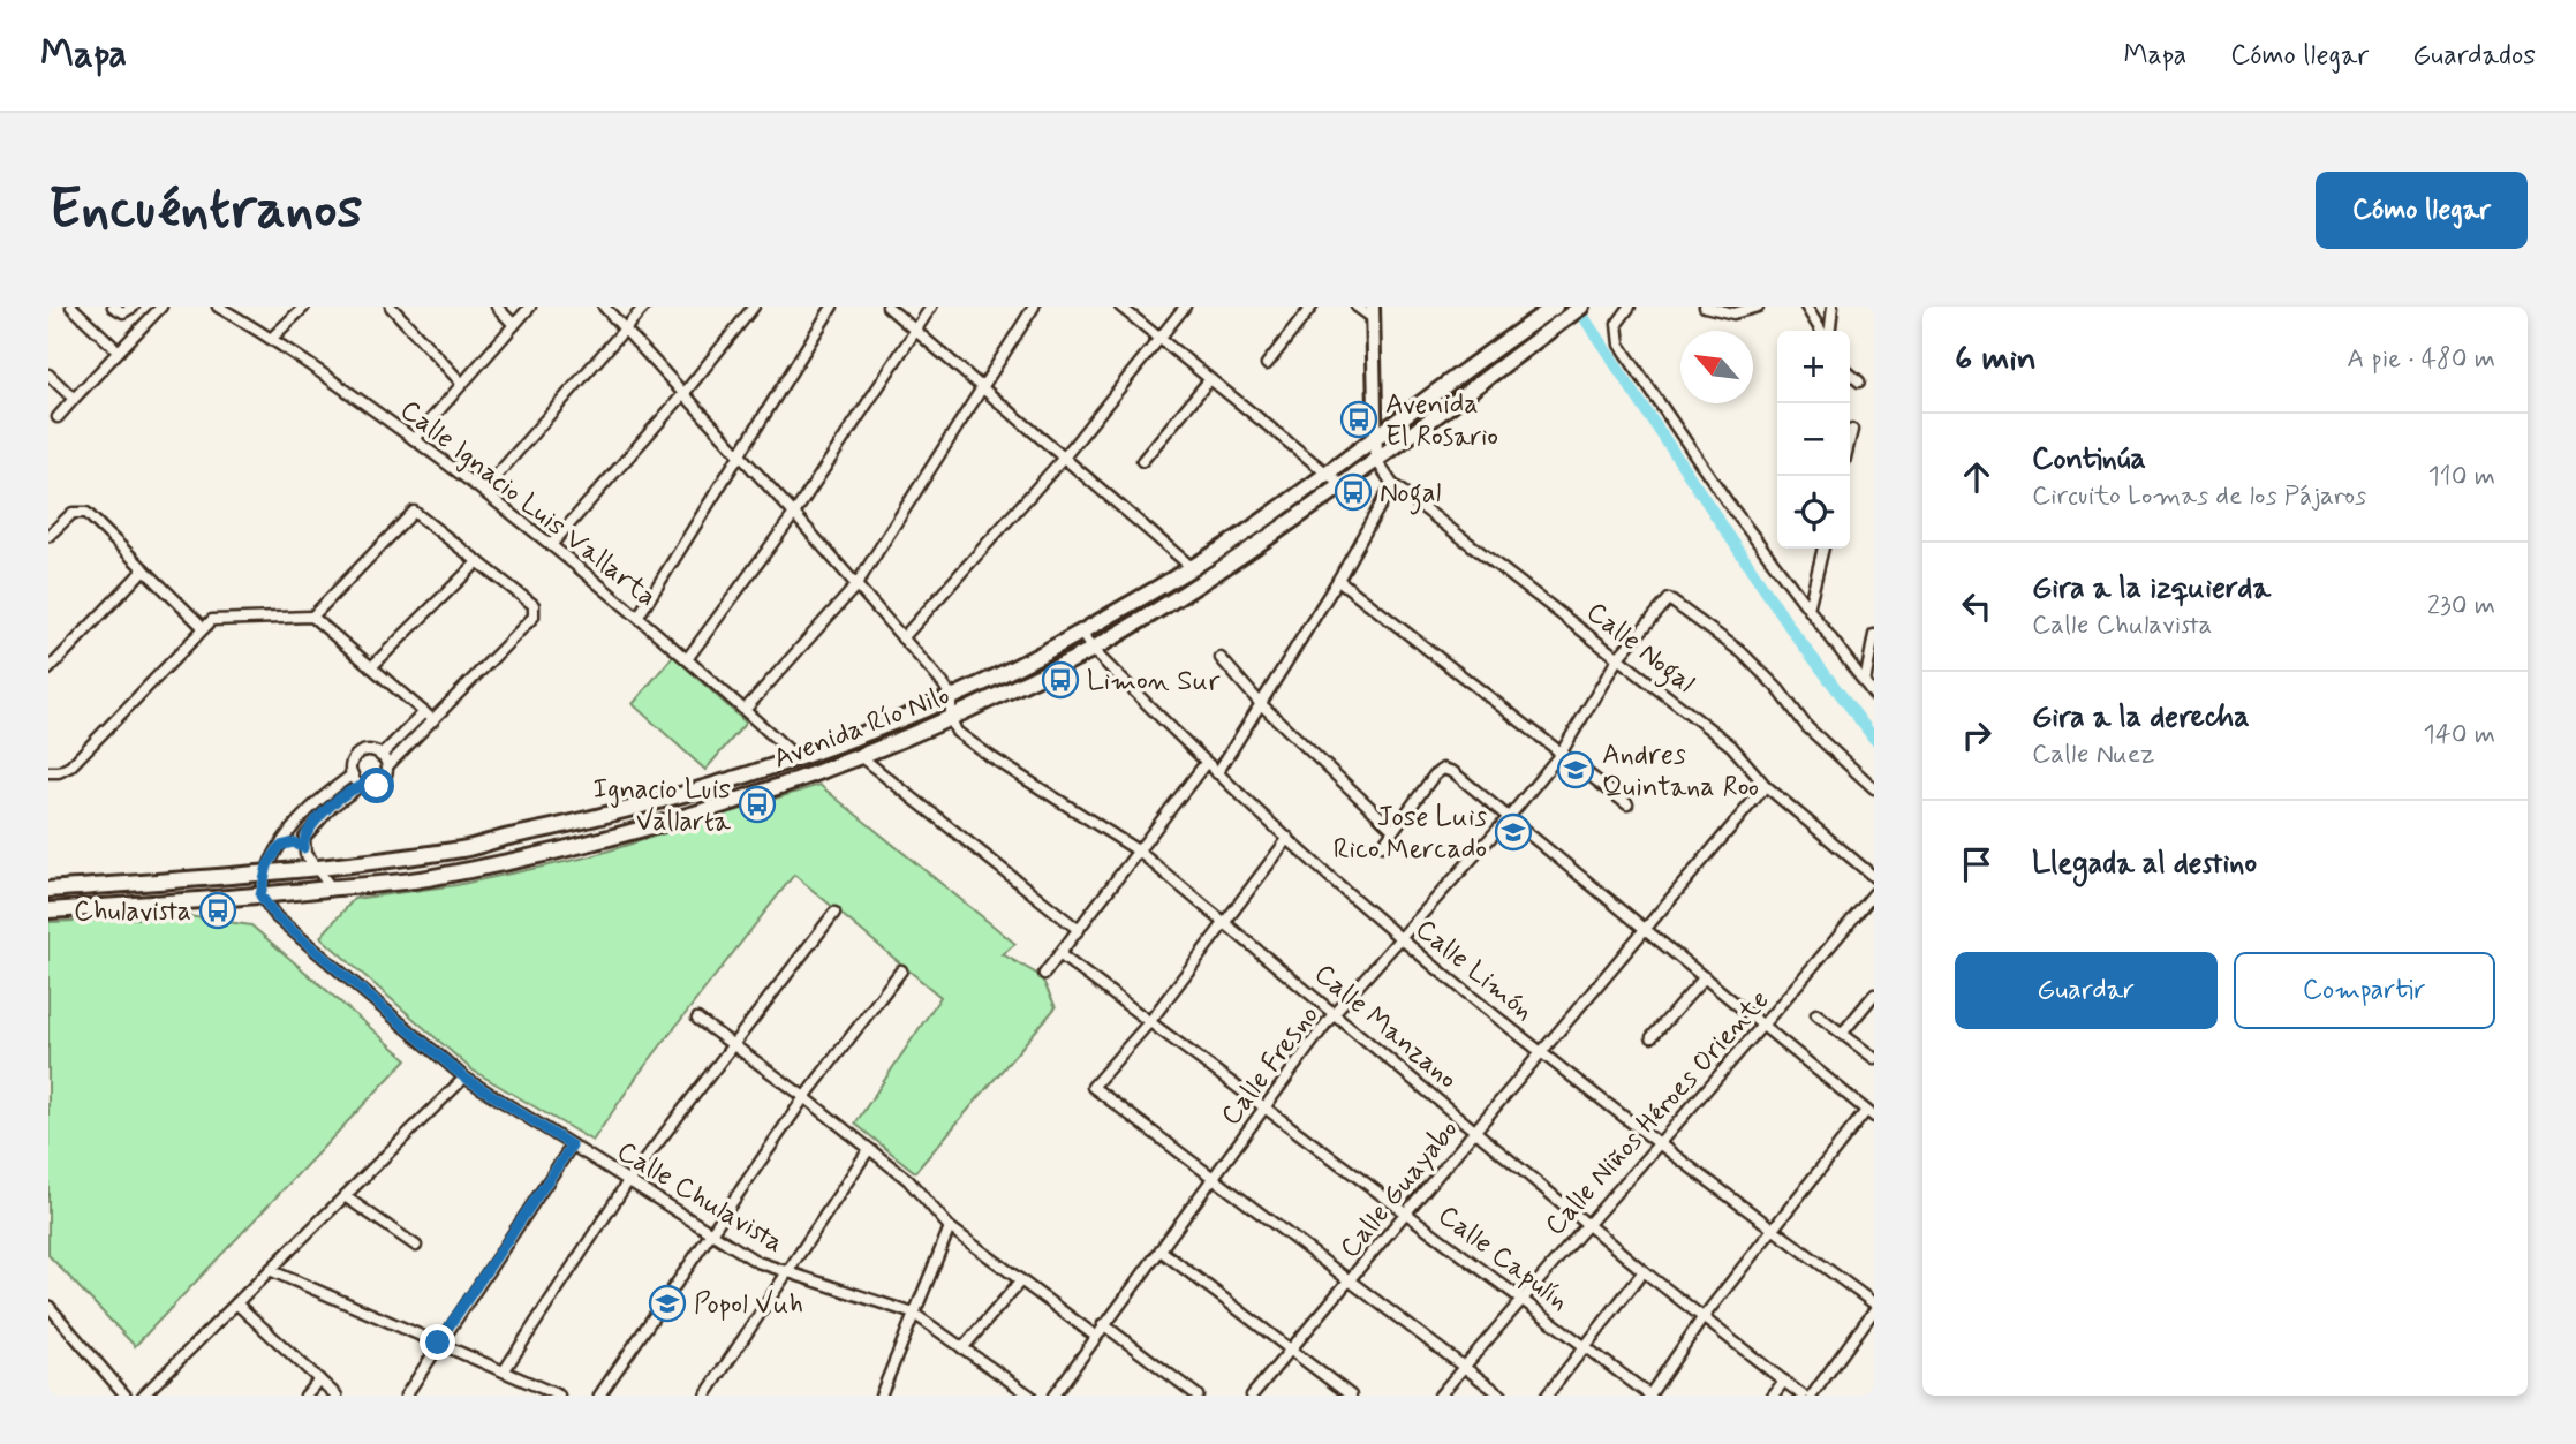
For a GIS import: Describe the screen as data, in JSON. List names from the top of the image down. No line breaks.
{"streets":{"main road":["Avenida Río Nilo"],"street":["Calle Ignacio Luis Vallarta","Calle Nogal","Calle Limón","Calle Manzano","Calle Fresno","Calle Niños Héroes Oriente","Calle Guayabo","Calle Chulavista","Calle Capulín"]},"crossings":[["Calle Ignacio Luis Vallarta","Avenida Río Nilo"],["Calle Nogal","Avenida Río Nilo"],["Calle Nogal","Calle Fresno"],["Calle Nogal","Calle Guayabo"],["Avenida Río Nilo","Calle Limón"],["Avenida Río Nilo","Calle Manzano"],["Avenida Río Nilo","Calle Chulavista"],["Calle Limón","Calle Fresno"],["Calle Limón","Calle Niños Héroes Oriente"],["Calle Limón","Calle Guayabo"],["Calle Manzano","Calle Fresno"],["Calle Manzano","Calle Niños Héroes Oriente"],["Calle Manzano","Calle Guayabo"],["Calle Fresno","Calle Capulín"],["Calle Niños Héroes Oriente","Calle Capulín"],["Calle Guayabo","Calle Capulín"]],"places":{"bus stop":["Avenida El Rosario","Nogal","Limon Sur","Ignacio Luis Vallarta","Chulavista"],"school or university":["Andres Quintana Roo","Jose Luis Rico Mercado","Popol Vuh"]},"north":"top left","page":{"header":"Mapa","nav":["Mapa","Cómo llegar","Guardados"],"buttons":["Cómo llegar",["Guardar","Compartir"]],"title":"Encuéntranos","heading":["6 min","A pie · 480 m"],"map_buttons":["+","−"],"list":[["Continúa","Circuito Lomas de los Pájaros","110 m"],["Gira a la izquierda","Calle Chulavista","230 m"],["Gira a la derecha","Calle Nuez","140 m"],"Llegada al destino"]}}
